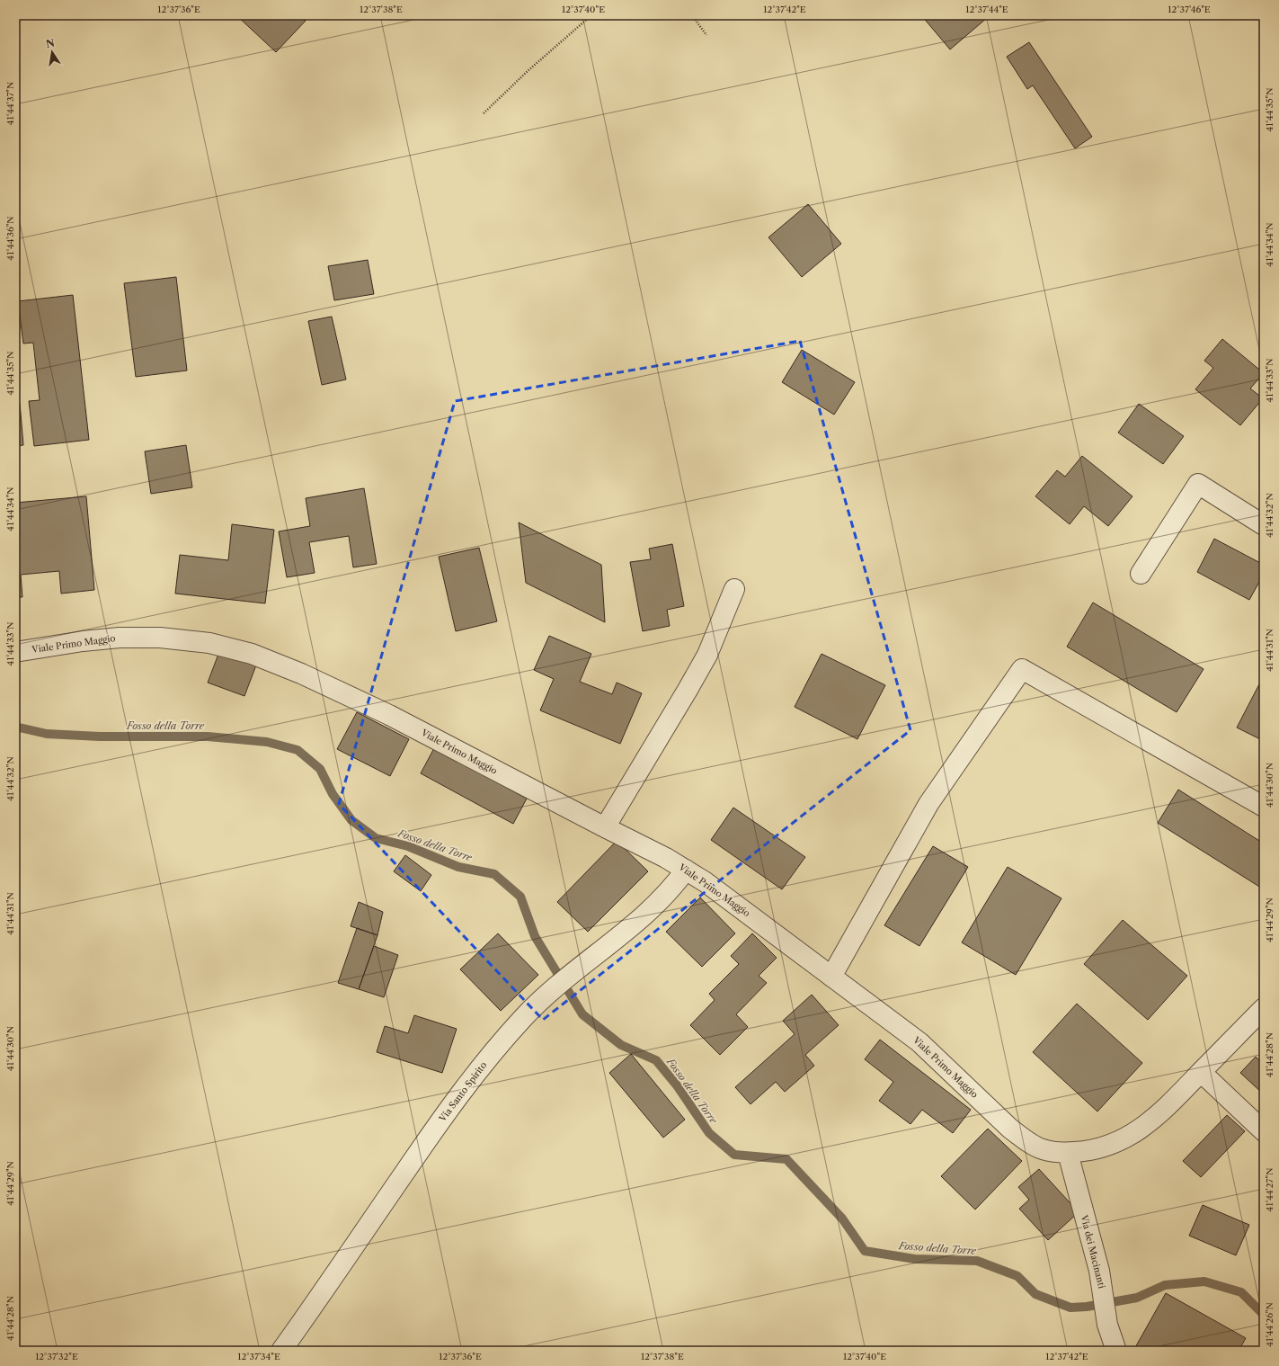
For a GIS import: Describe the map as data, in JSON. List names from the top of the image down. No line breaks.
{"streets":{"street":["Viale Primo Maggio","Via Santo Spirito","Via dei Macinanti"]},"crossings":[["Viale Primo Maggio","Via Santo Spirito"],["Viale Primo Maggio","Via dei Macinanti"]],"water":["Fosso della Torre"],"north":"top","coordinates":["12°37'36\"E","12°37'38\"E","12°37'40\"E","12°37'42\"E","12°37'44\"E","12°37'46\"E","41°44'37\"N","41°44'35\"N","41°44'36\"N","41°44'34\"N","41°44'33\"N","41°44'32\"N","41°44'31\"N","41°44'30\"N","41°44'29\"N","41°44'28\"N","41°44'27\"N","41°44'26\"N","12°37'32\"E","12°37'34\"E"]}
